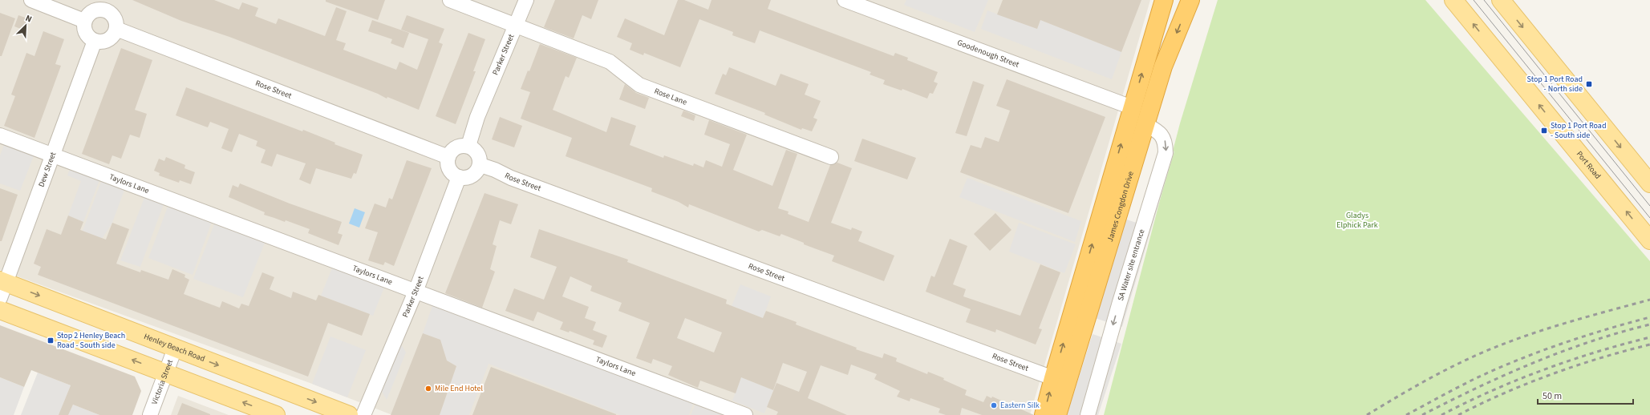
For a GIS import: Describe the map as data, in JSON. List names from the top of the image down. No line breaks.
{"streets":{"highway":["James Congdon Drive"],"main road":["Port Road","Henley Beach Road"],"street":["Goodenough Street","Parker Street","Rose Street","Rose Lane","Dew Street","Taylors Lane","SA Water site entrance","Victoria Street"]},"crossings":[["Goodenough Street","James Congdon Drive"],["Parker Street","Rose Street"],["Parker Street","Rose Lane"],["Parker Street","Taylors Lane"],["Rose Street","Dew Street"],["Rose Street","James Congdon Drive"],["Dew Street","Taylors Lane"],["Dew Street","Henley Beach Road"],["James Congdon Drive","SA Water site entrance"],["Henley Beach Road","Victoria Street"]],"one_way":["SA Water site entrance"],"parks":["Gladys Elphick Park"],"places":{"transit":["Stop 1 Port Road - North side","Stop 1 Port Road - South side","Stop 2 Henley Beach Road - South side"],"other":["Mile End Hotel","Eastern Silk"]},"scale_bar":"50 m","north":"top right"}
